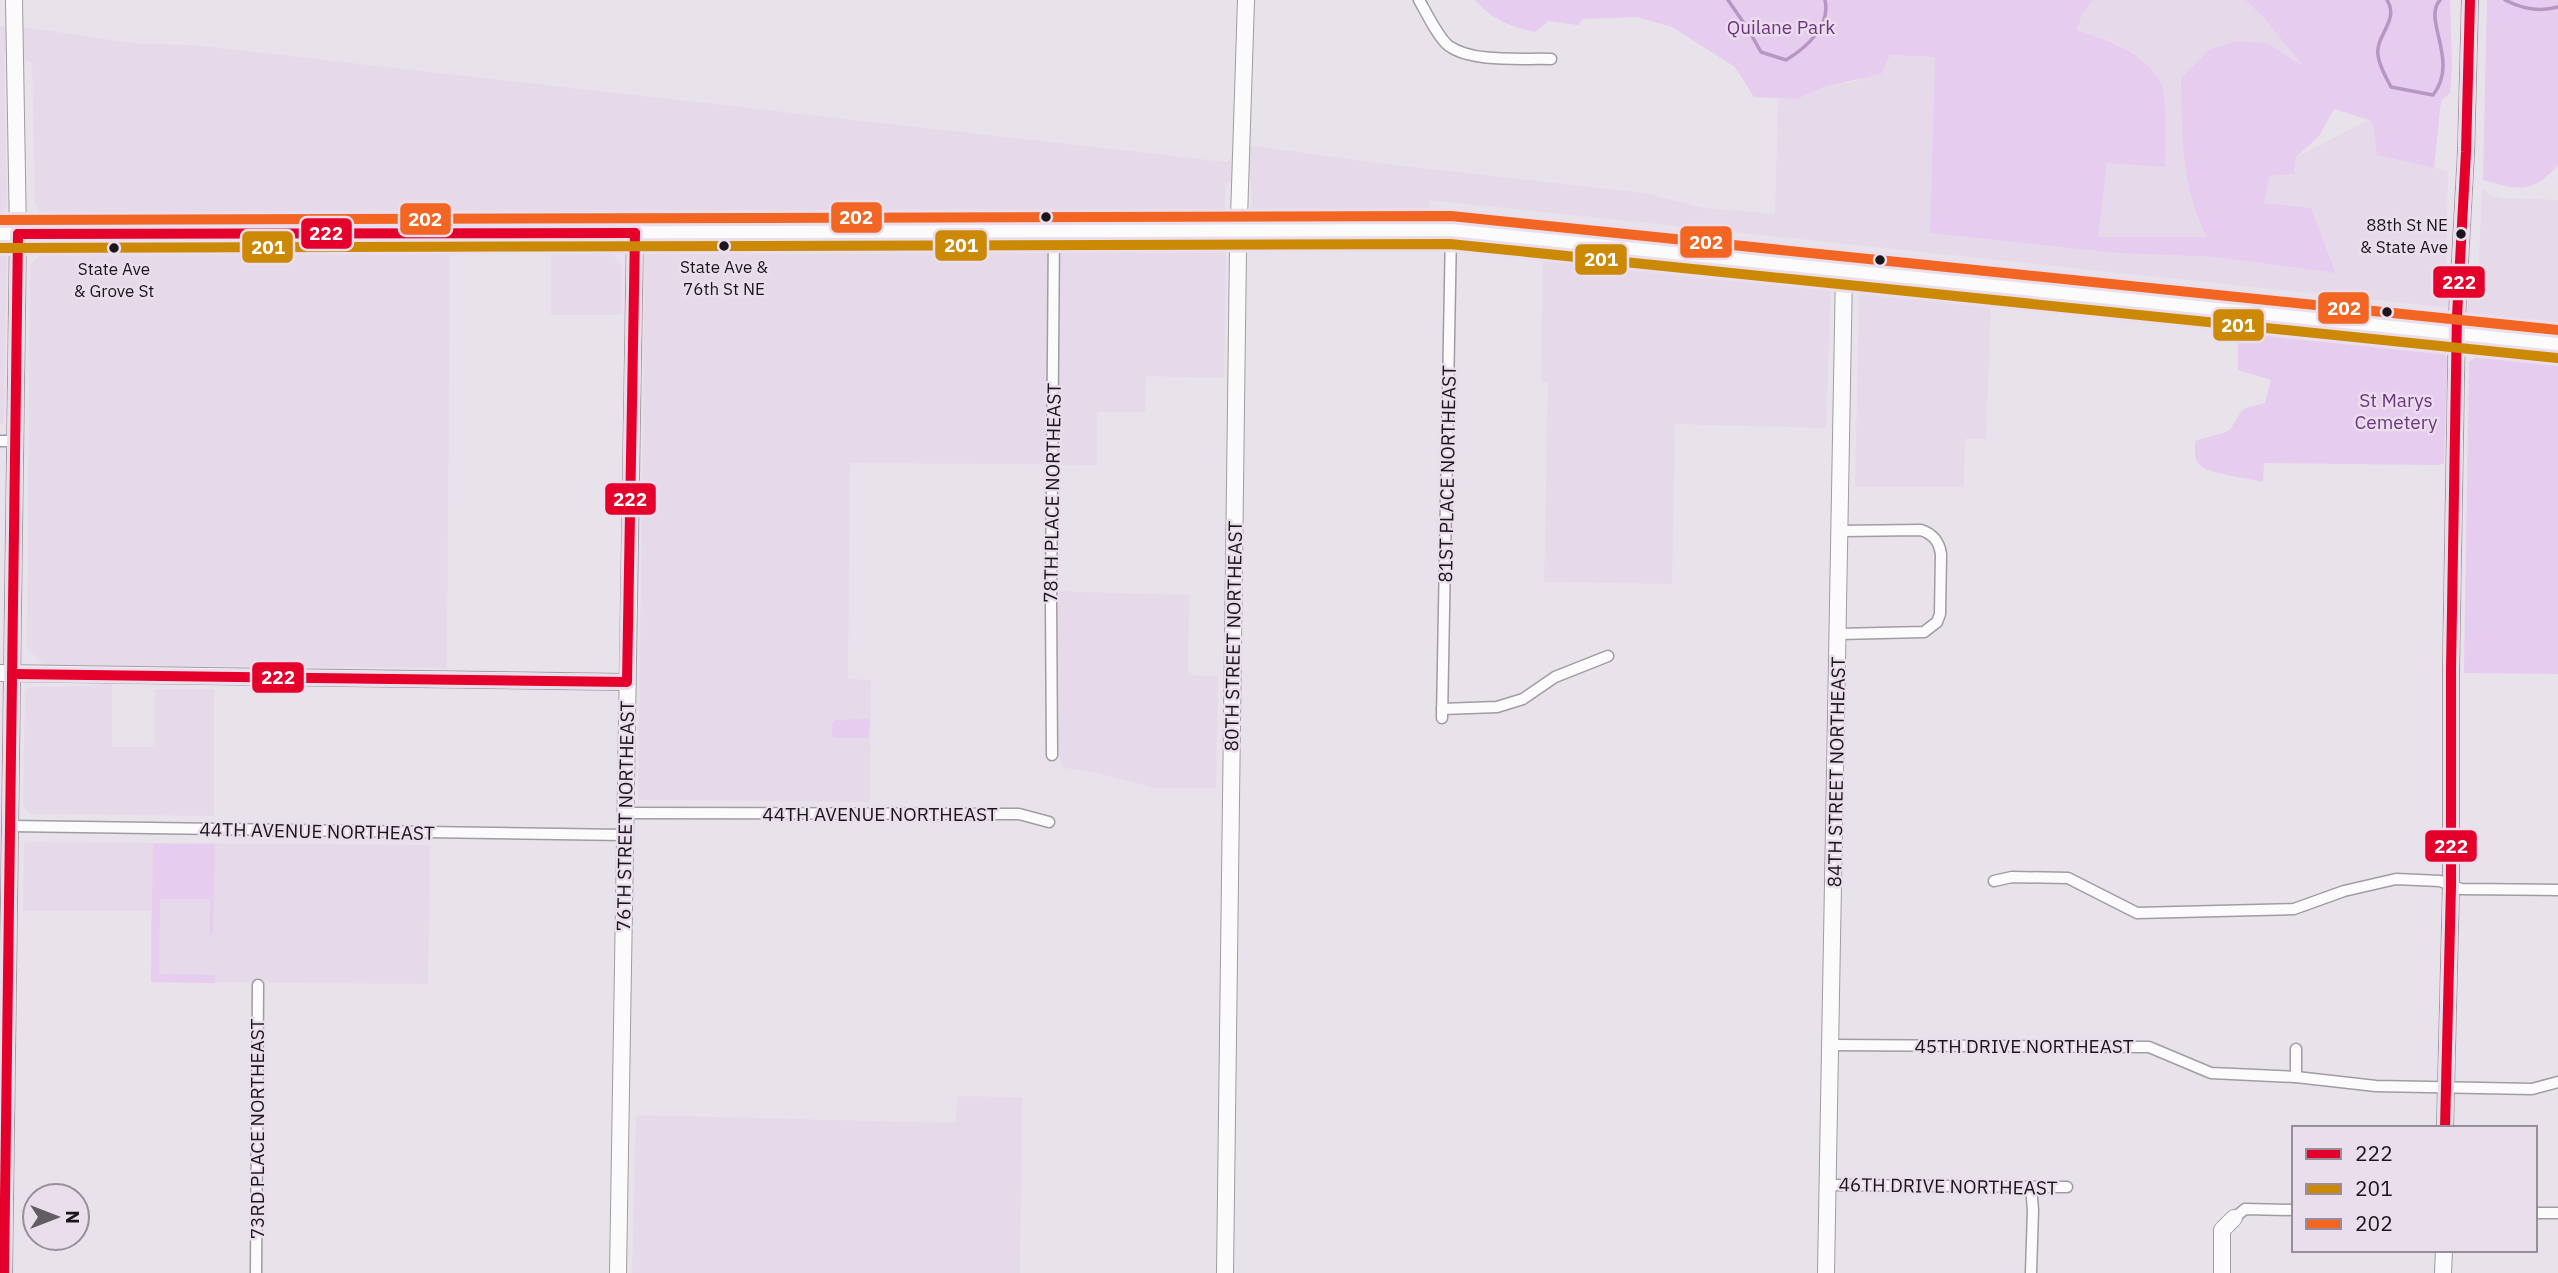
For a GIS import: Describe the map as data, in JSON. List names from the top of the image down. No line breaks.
{"streets":{"street":["81ST PLACE NORTHEAST","78TH PLACE NORTHEAST","80TH STREET NORTHEAST","84TH STREET NORTHEAST","44TH AVENUE NORTHEAST","76TH STREET NORTHEAST","45TH DRIVE NORTHEAST","73RD PLACE NORTHEAST","46TH DRIVE NORTHEAST"]},"crossings":[["84TH STREET NORTHEAST","45TH DRIVE NORTHEAST"],["84TH STREET NORTHEAST","46TH DRIVE NORTHEAST"],["44TH AVENUE NORTHEAST","76TH STREET NORTHEAST"]],"parks":["Quilane Park","St Marys Cemetery"],"places":["88th St NE & State Ave","State Ave & 76th St NE","State Ave & Grove St"],"lines":["transit line 222","transit line 202","transit line 201"],"legend":["222","201","202"],"north":"right"}
